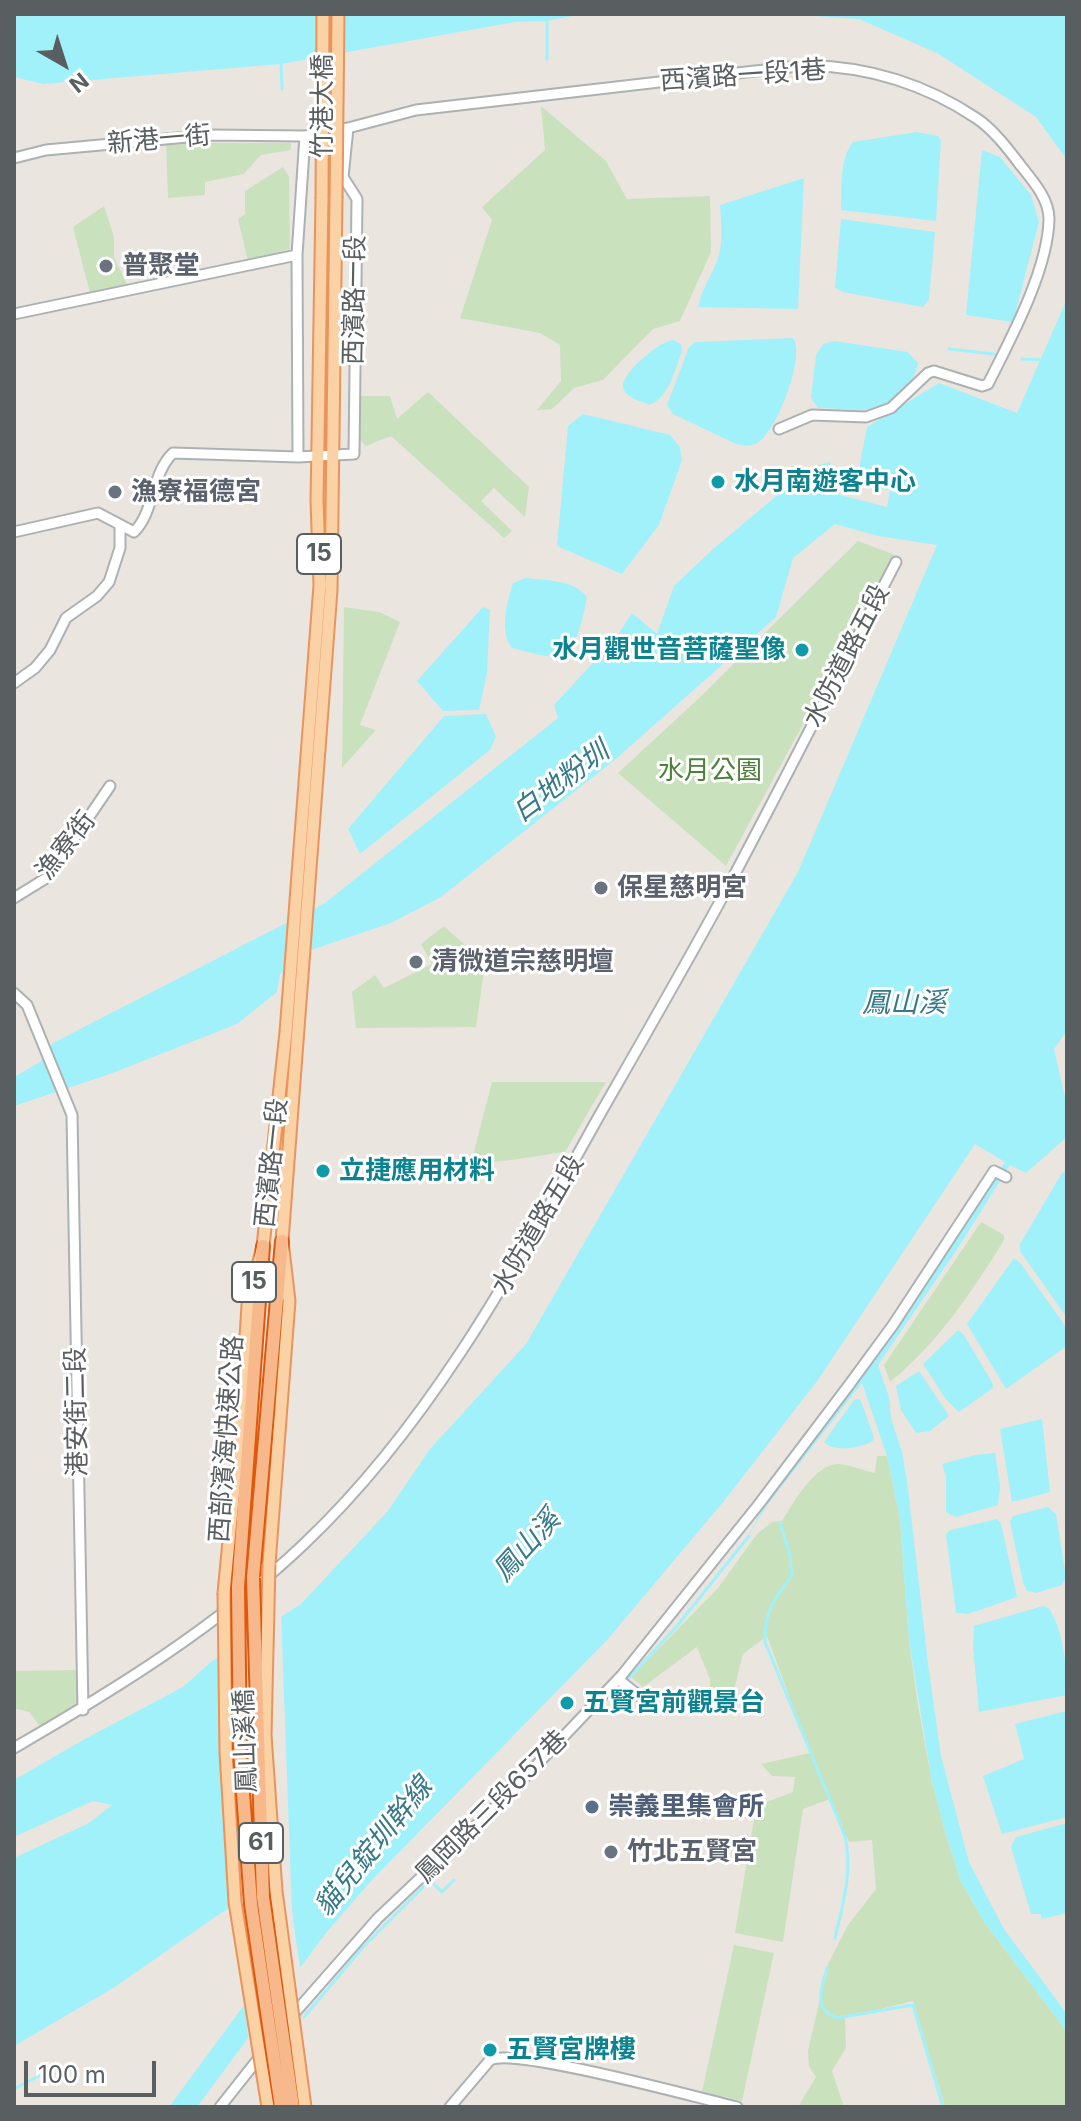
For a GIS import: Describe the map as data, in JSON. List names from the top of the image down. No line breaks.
{"streets":{"highway":["西部濱海快速公路","鳳山溪橋","61"],"main road":["竹港大橋","西濱路一段","15"],"street":["西濱路一段1巷","新港一街","水防道路五段","漁寮街","港安街二段","鳳岡路三段657巷"]},"crossings":[["西濱路一段1巷","新港一街"],["西濱路一段1巷","西濱路一段"],["竹港大橋","西濱路一段"],["西濱路一段","西部濱海快速公路"],["西濱路一段","鳳山溪橋"],["水防道路五段","港安街二段"],["西部濱海快速公路","鳳山溪橋"]],"water":["白地粉圳","鳳山溪","貓兒錠圳幹線"],"parks":["水月公園"],"places":["普聚堂","水月南遊客中心","漁寮福德宮","水月觀世音菩薩聖像","保星慈明宮","清微道宗慈明壇","立捷應用材料","五賢宮前觀景台","崇義里集會所","竹北五賢宮","五賢宮牌樓"],"scale_bar":"100 m","north":"bottom right"}
